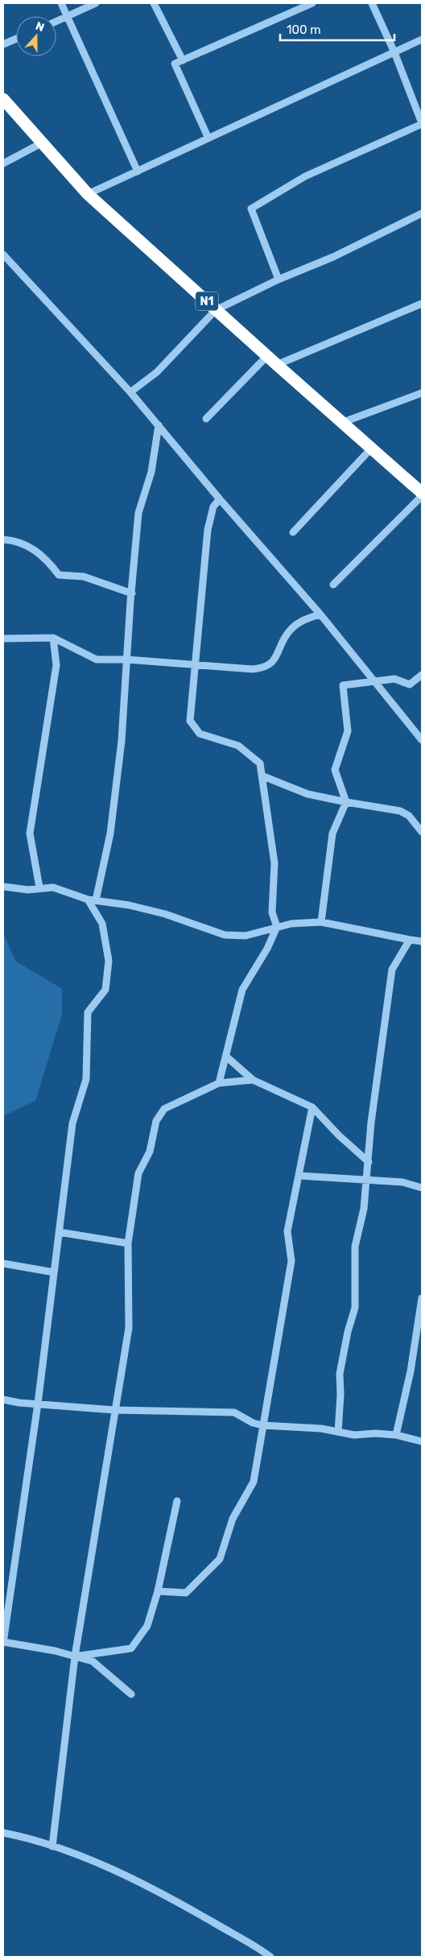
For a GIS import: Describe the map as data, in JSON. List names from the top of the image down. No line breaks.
{"streets":{"highway":["N1"]},"scale_bar":"100 m","north":"top"}
